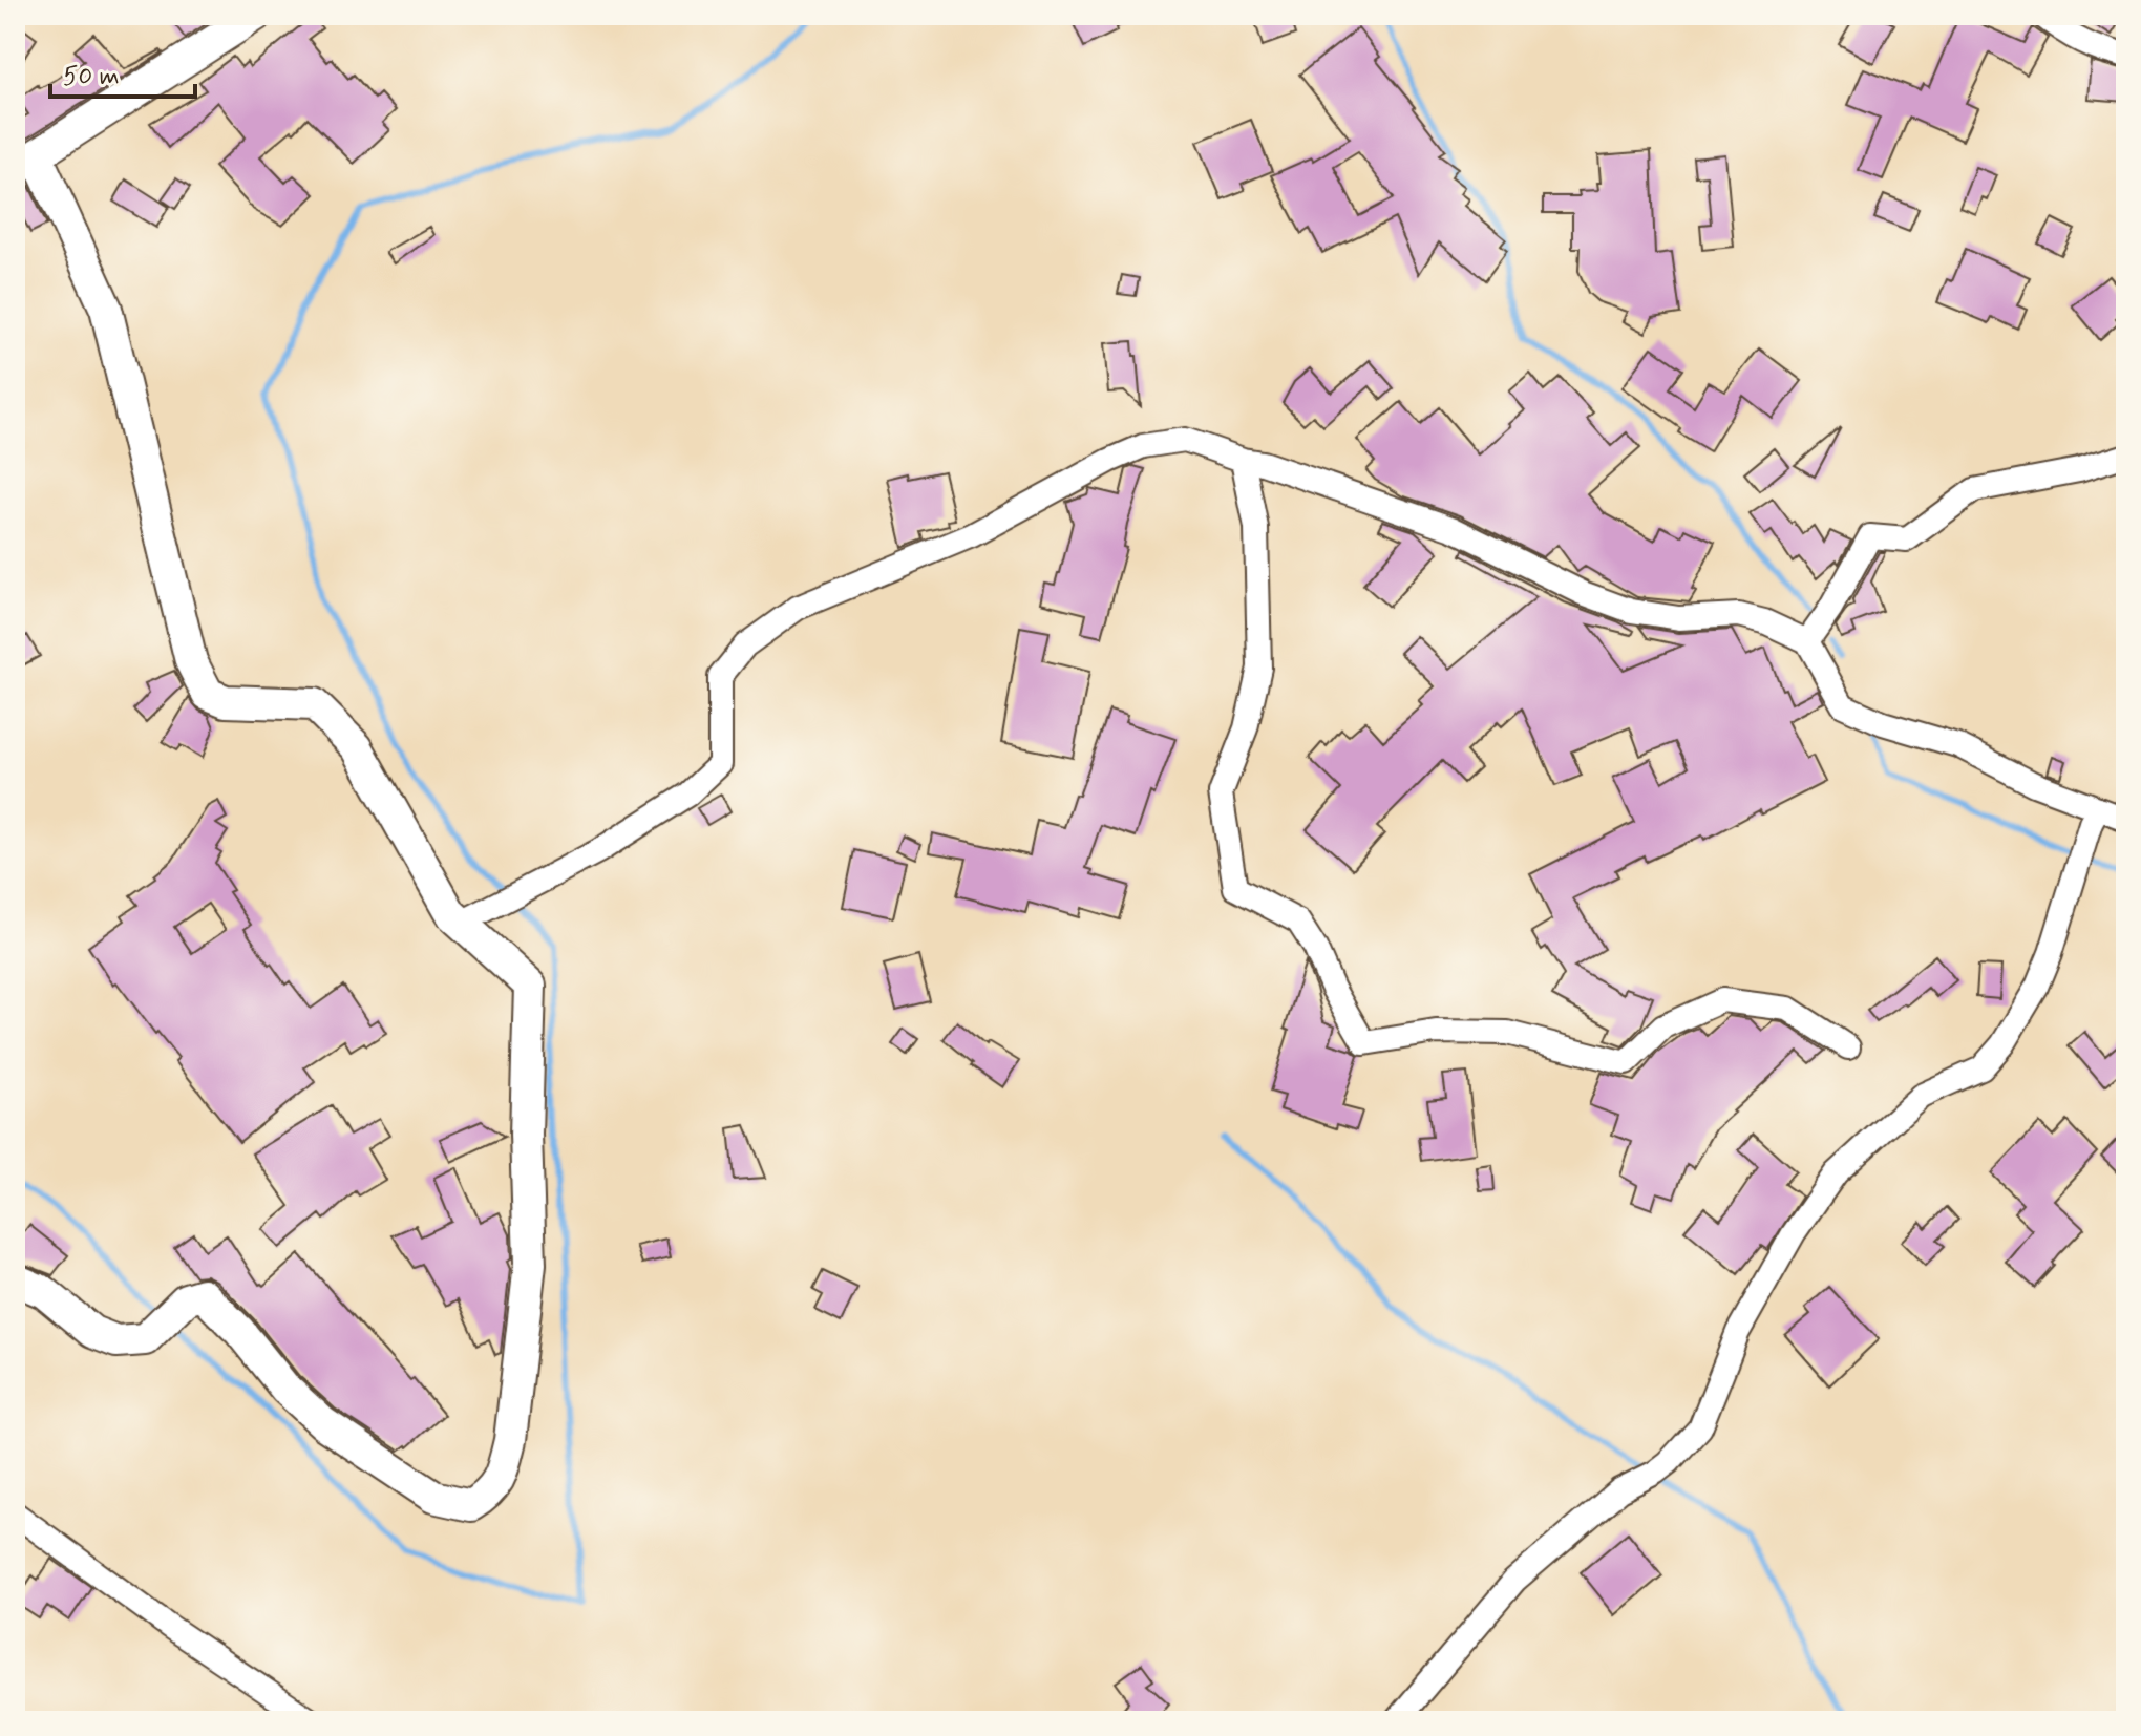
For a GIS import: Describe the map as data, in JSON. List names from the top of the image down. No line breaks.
{"scale_bar":"50 m"}
